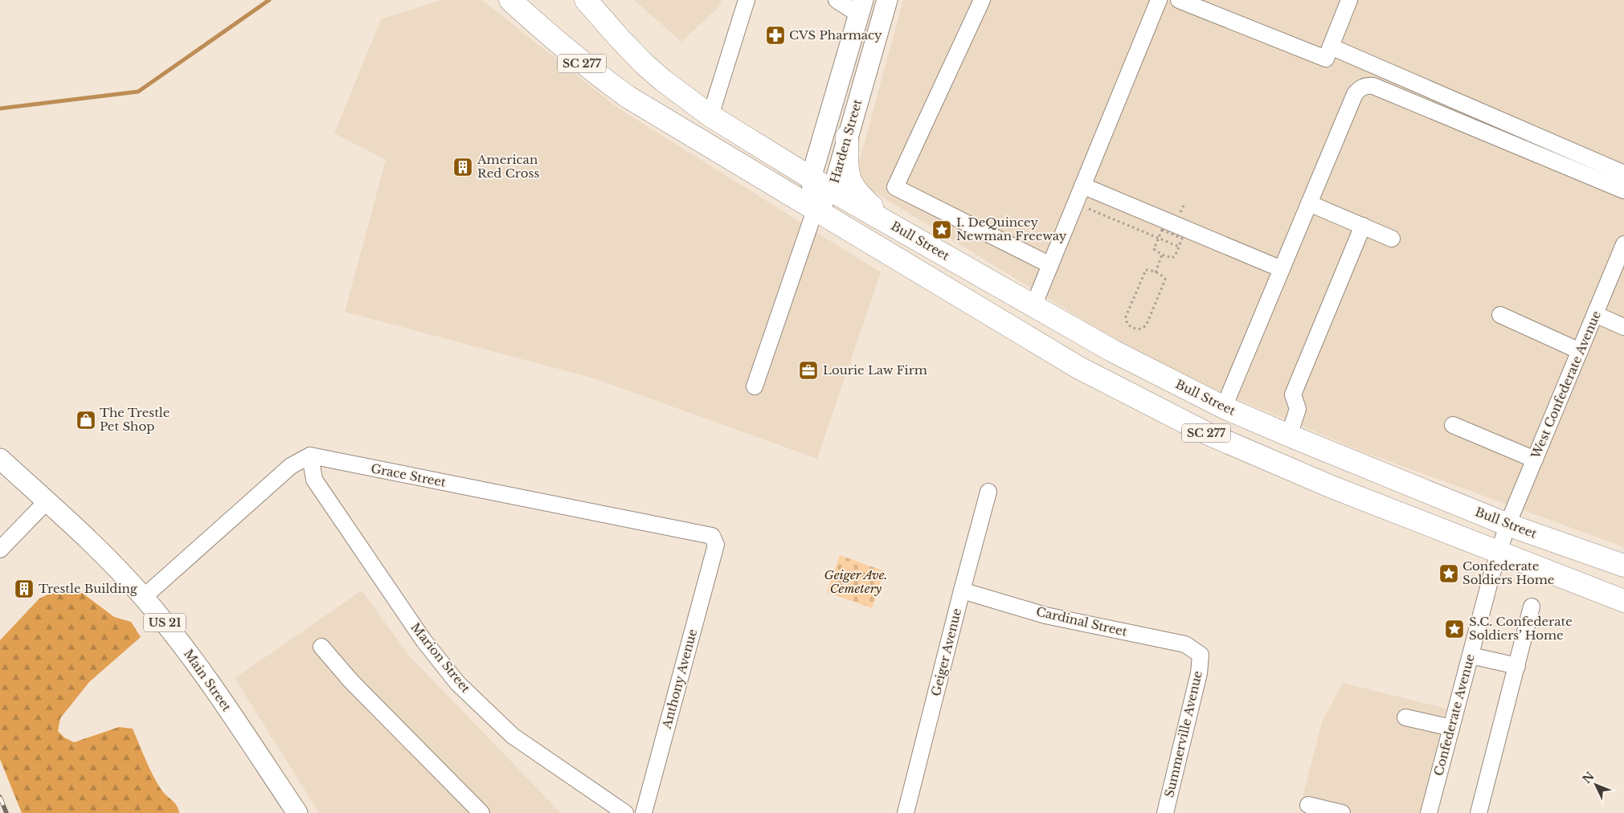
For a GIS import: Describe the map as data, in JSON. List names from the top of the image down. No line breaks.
{"streets":{"highway":["SC 277","Bull Street"],"main road":["Harden Street","US 21","Main Street"],"street":["West Confederate Avenue","Grace Street","Cardinal Street","Geiger Avenue","Marion Street","Anthony Avenue","Confederate Avenue","Summerville Avenue"]},"crossings":[["SC 277","Harden Street"],["SC 277","Bull Street"],["SC 277","Confederate Avenue"],["Harden Street","Bull Street"],["Bull Street","West Confederate Avenue"],["Bull Street","Confederate Avenue"],["West Confederate Avenue","Confederate Avenue"],["Grace Street","Marion Street"],["Grace Street","Anthony Avenue"],["Cardinal Street","Geiger Avenue"],["Cardinal Street","Summerville Avenue"]],"parks":["Geiger Ave. Cemetery"],"places":{"pharmacy":["CVS Pharmacy"],"building":["American Red Cross","Trestle Building"],"place":["I. DeQuincey Newman Freeway","Confederate Soldiers Home","S.C. Confederate Soldiers’ Home"],"office":["Lourie Law Firm"],"shop":["The Trestle Pet Shop"]},"north":"top left"}
